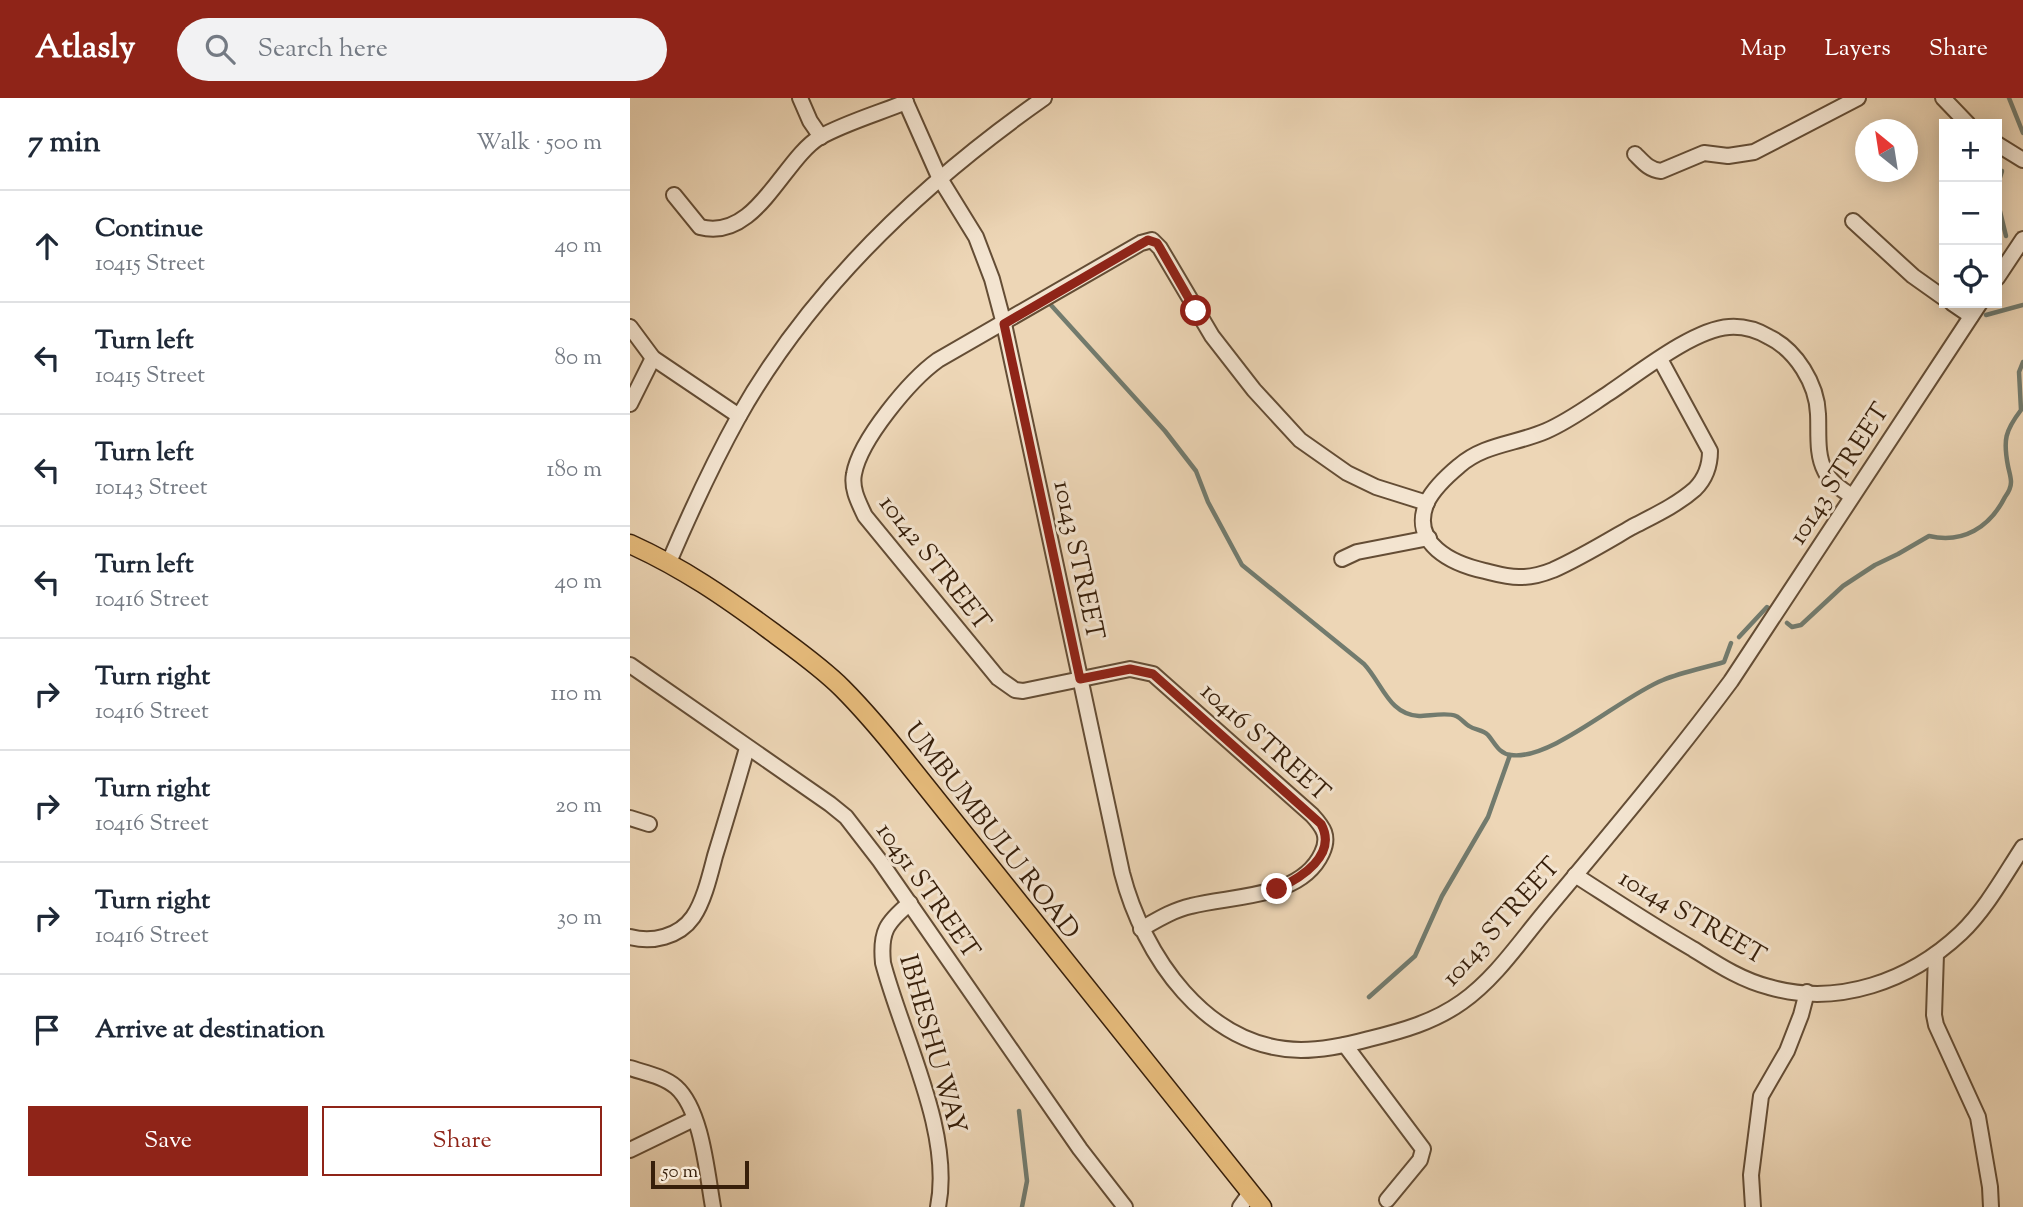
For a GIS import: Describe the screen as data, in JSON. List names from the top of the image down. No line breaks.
{"streets":{"main road":["UMBUMBULU ROAD"],"street":["10143 STREET","10142 STREET","10416 STREET","10451 STREET","10144 STREET","IBHESHU WAY"]},"crossings":[["10143 STREET","10142 STREET"],["10143 STREET","10416 STREET"],["10143 STREET","10144 STREET"],["10142 STREET","10416 STREET"],["10451 STREET","IBHESHU WAY"]],"scale_bar":"50 m","north":"top left","page":{"header":"Atlasly","search":"Search here","nav":["Map","Layers","Share"],"heading":["7 min","Walk · 500 m"],"map_buttons":["+","−"],"list":[["Continue","10415 Street","40 m"],["Turn left","10415 Street","80 m"],["Turn left","10143 Street","180 m"],["Turn left","10416 Street","40 m"],["Turn right","10416 Street","110 m"],["Turn right","10416 Street","20 m"],["Turn right","10416 Street","30 m"],"Arrive at destination"],"buttons":["Save","Share"],"scale":"50 m"}}
